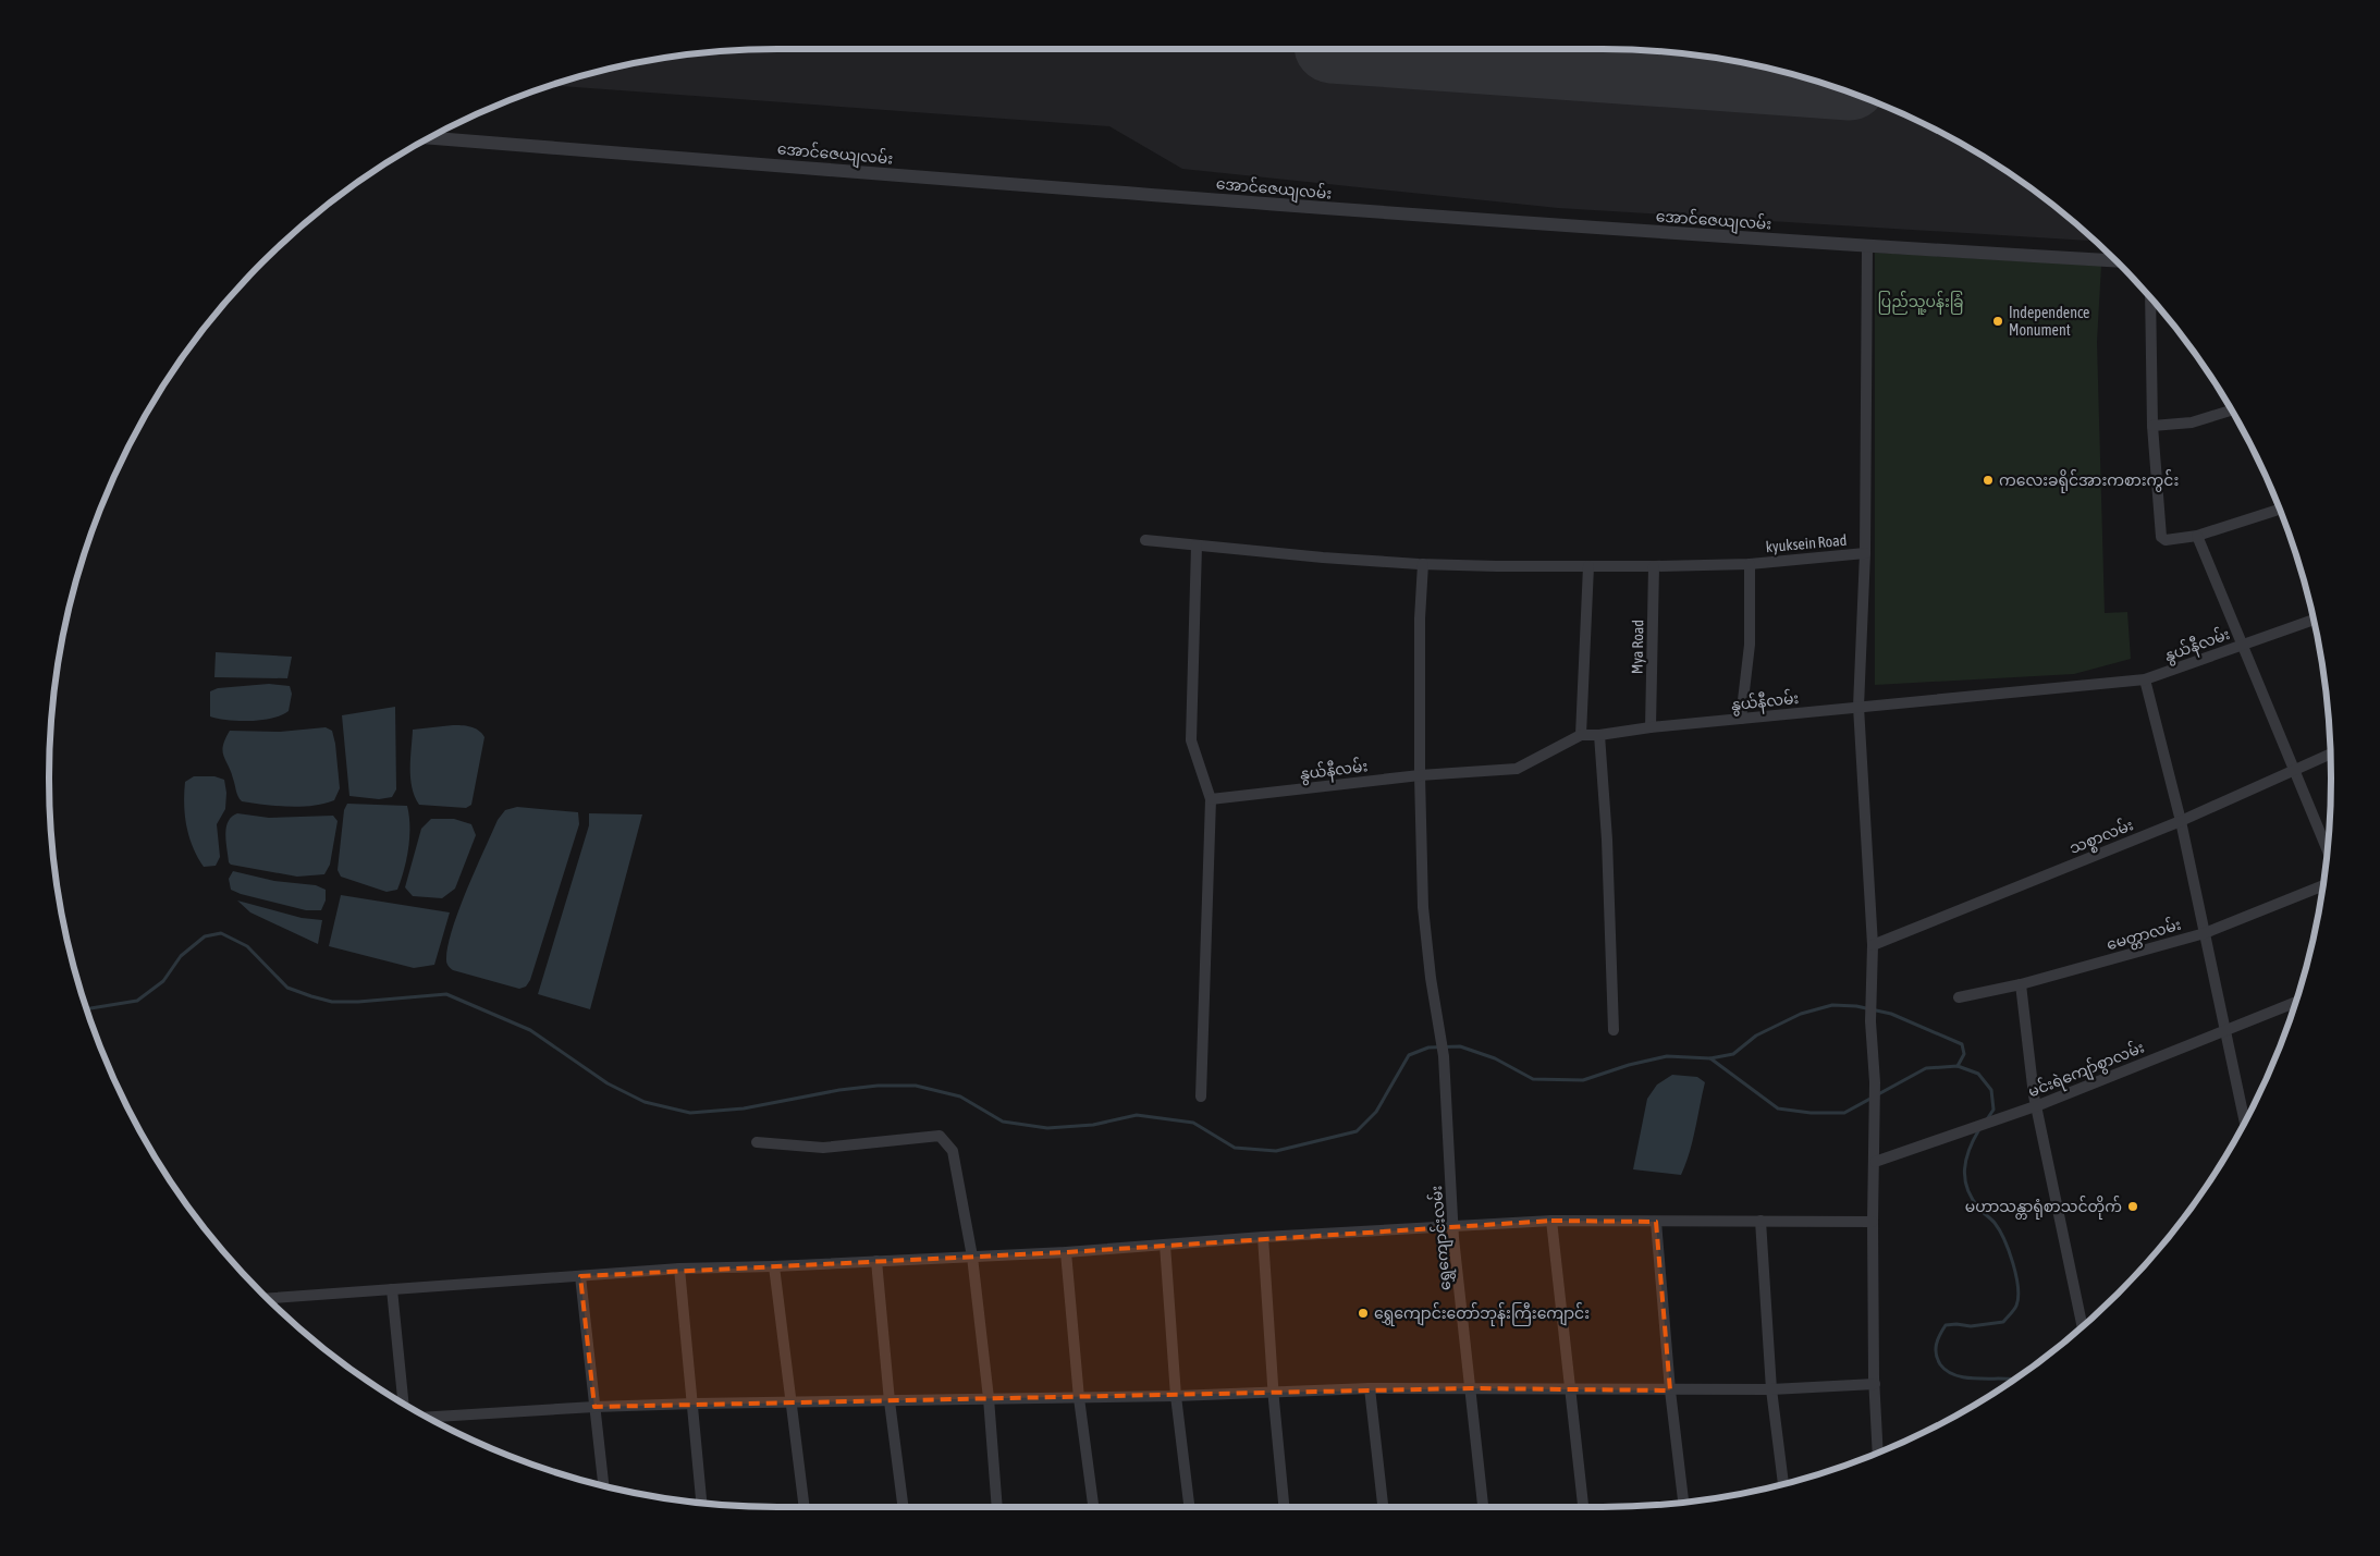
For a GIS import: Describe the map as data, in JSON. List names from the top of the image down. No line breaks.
{"streets":{"street":["အောင်ဇေယျလမ်း","kyuksein Road","နွယ်နီလမ်း","Mya Road","သစ္စာလမ်း","မေတ္တာလမ်း","မင်းရဲကျော်စွာလမ်း","ရွှေကျောင်းလမ်း"]},"crossings":[["kyuksein Road","Mya Road"],["kyuksein Road","ရွှေကျောင်းလမ်း"],["နွယ်နီလမ်း","Mya Road"],["နွယ်နီလမ်း","ရွှေကျောင်းလမ်း"]],"parks":["ပြည်သူ့ပန်းခြံ"],"places":["Independence Monument","ကလေးခရိုင်အားကစားကွင်း","မဟာသန္တာရုံစာသင်တိုက်","ရွှေကျောင်းတော်ဘုန်းကြီးကျောင်း"]}
